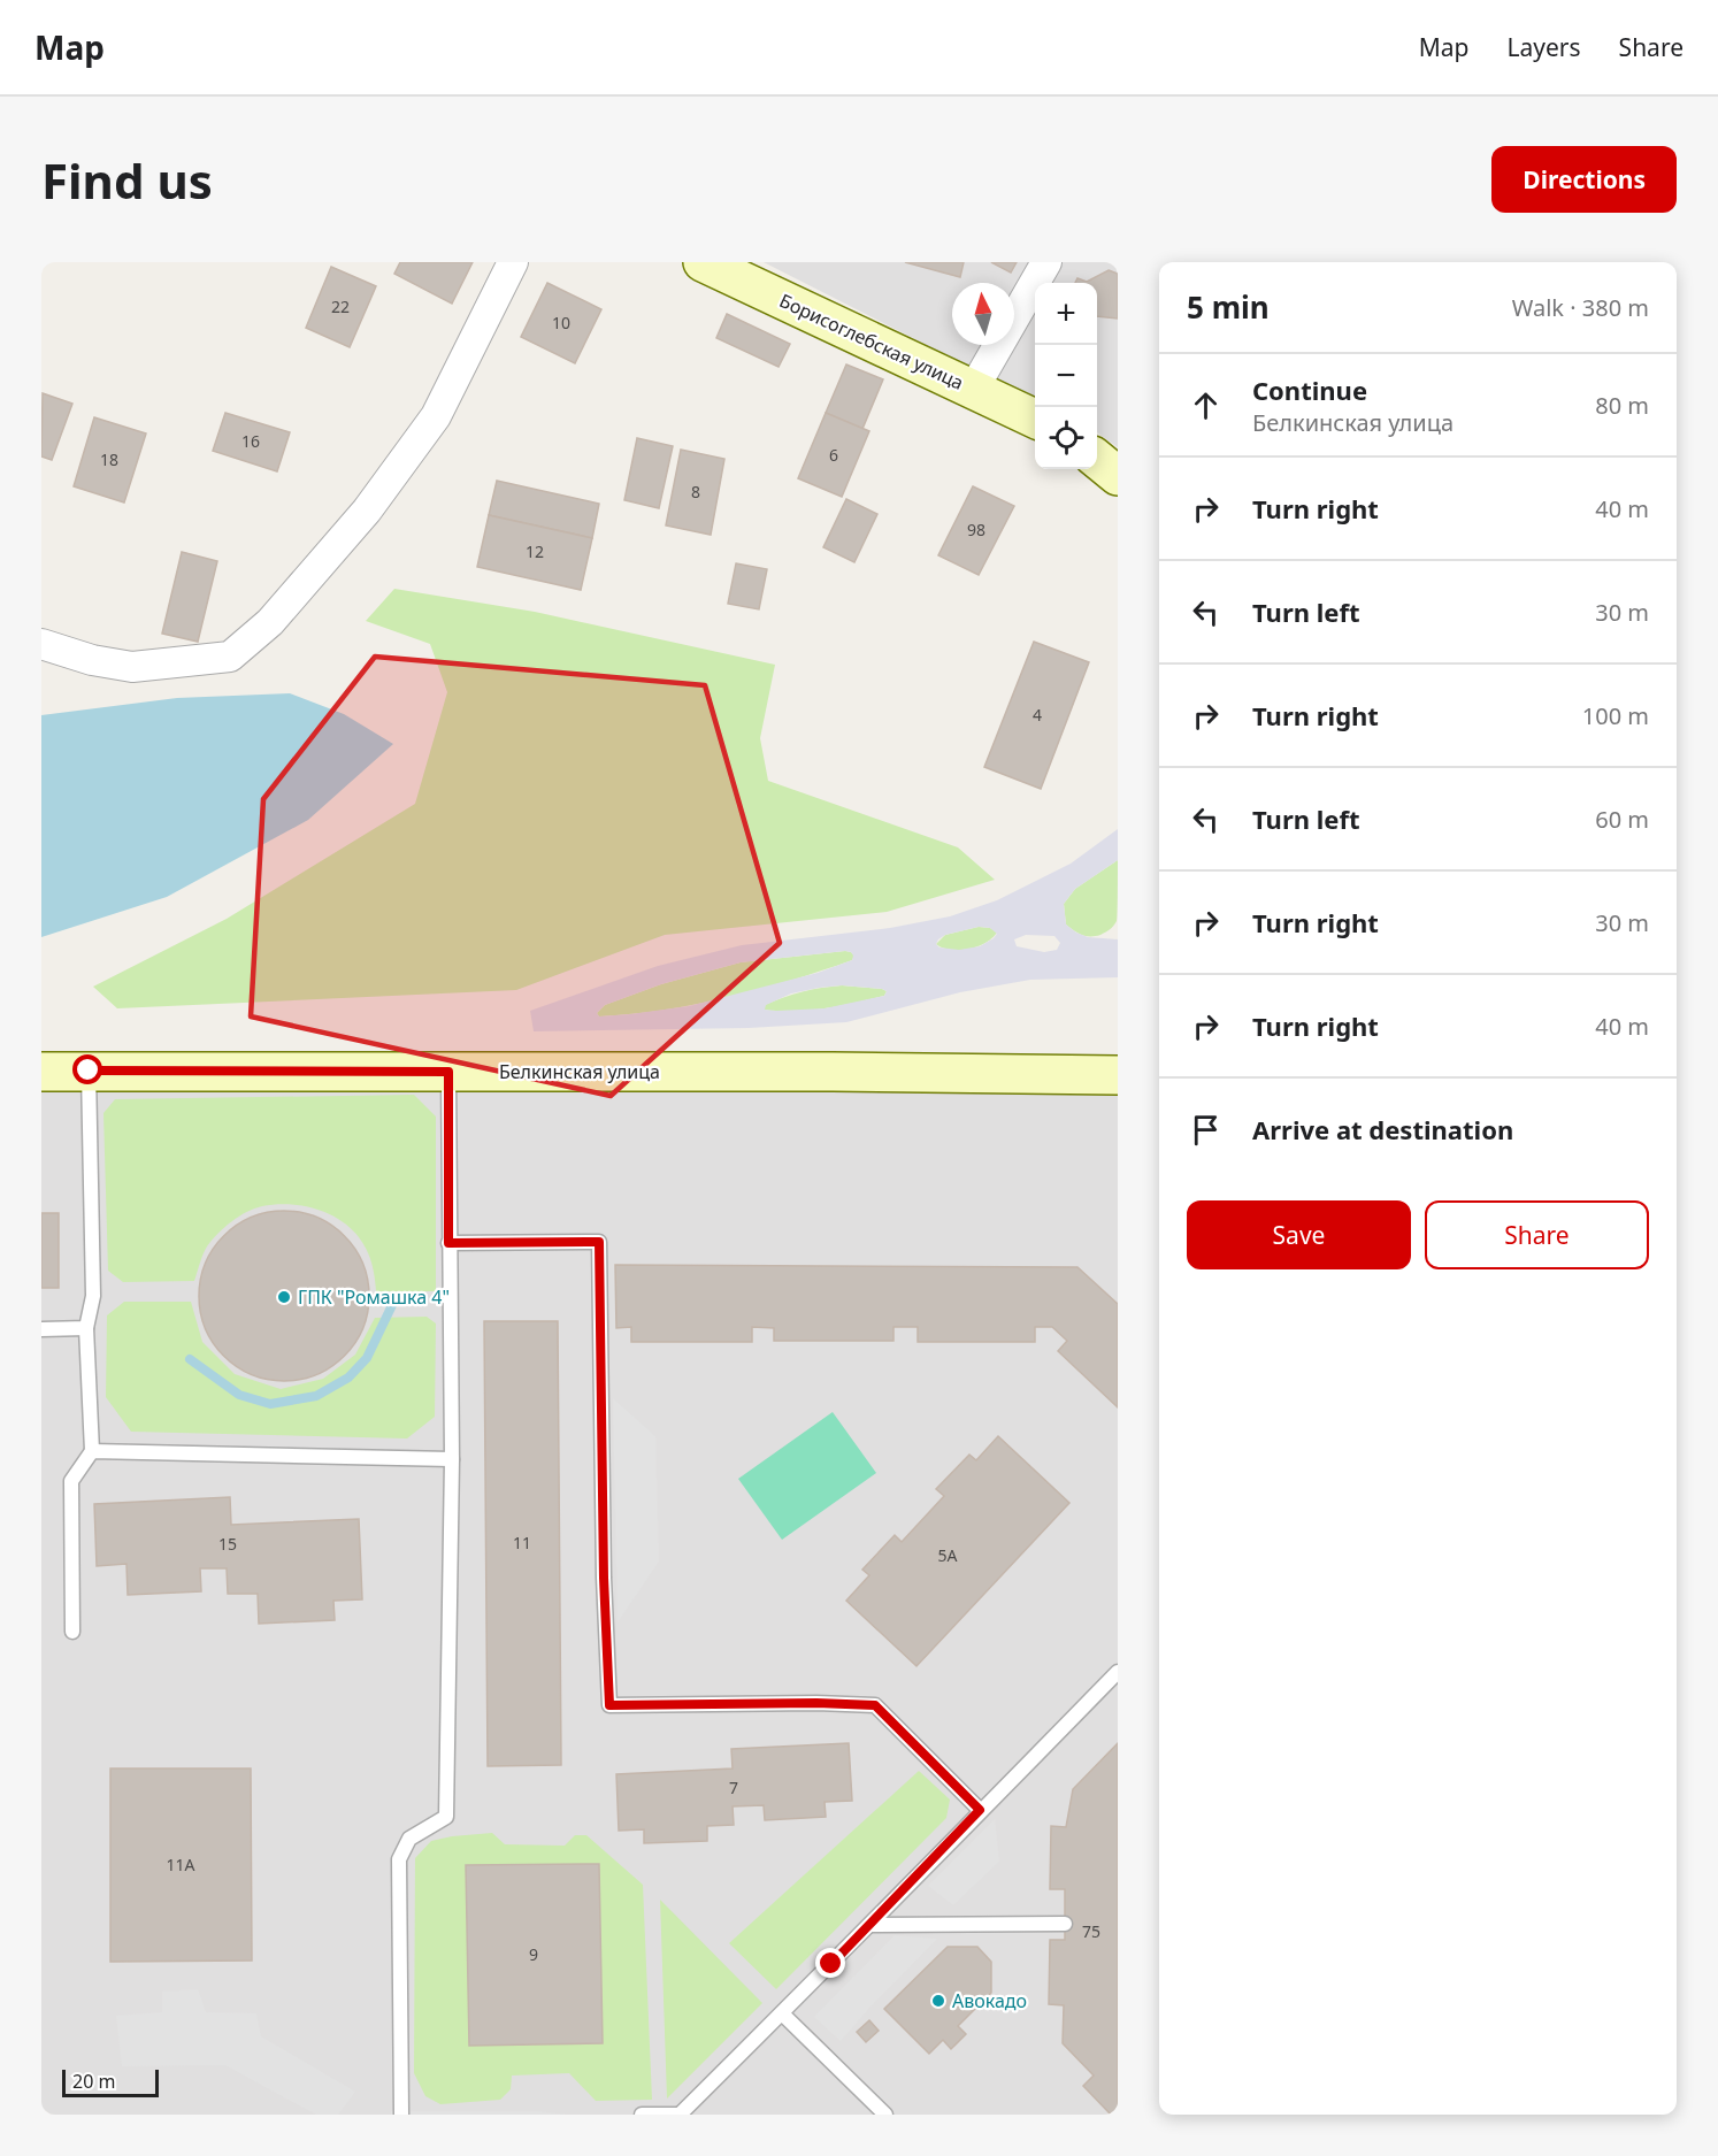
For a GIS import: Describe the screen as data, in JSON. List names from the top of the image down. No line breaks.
{"streets":{"street":["Борисоглебская улица","Белкинская улица"]},"places":["ГПК \"Ромашка 4\"","Авокадо"],"house_numbers":["22","10","16","6","18","8","98","12","4","11","15","5А","7","11А","75","9"],"scale_bar":"20 m","north":"top","page":{"header":"Map","nav":["Map","Layers","Share"],"buttons":["Directions",["Save","Share"]],"title":"Find us","heading":["5 min","Walk · 380 m"],"map_buttons":["+","−"],"list":[["Continue","Белкинская улица","80 m"],["Turn right","40 m"],["Turn left","30 m"],["Turn right","100 m"],["Turn left","60 m"],["Turn right","30 m"],["Turn right","40 m"],"Arrive at destination"],"scale":"20 m"}}
